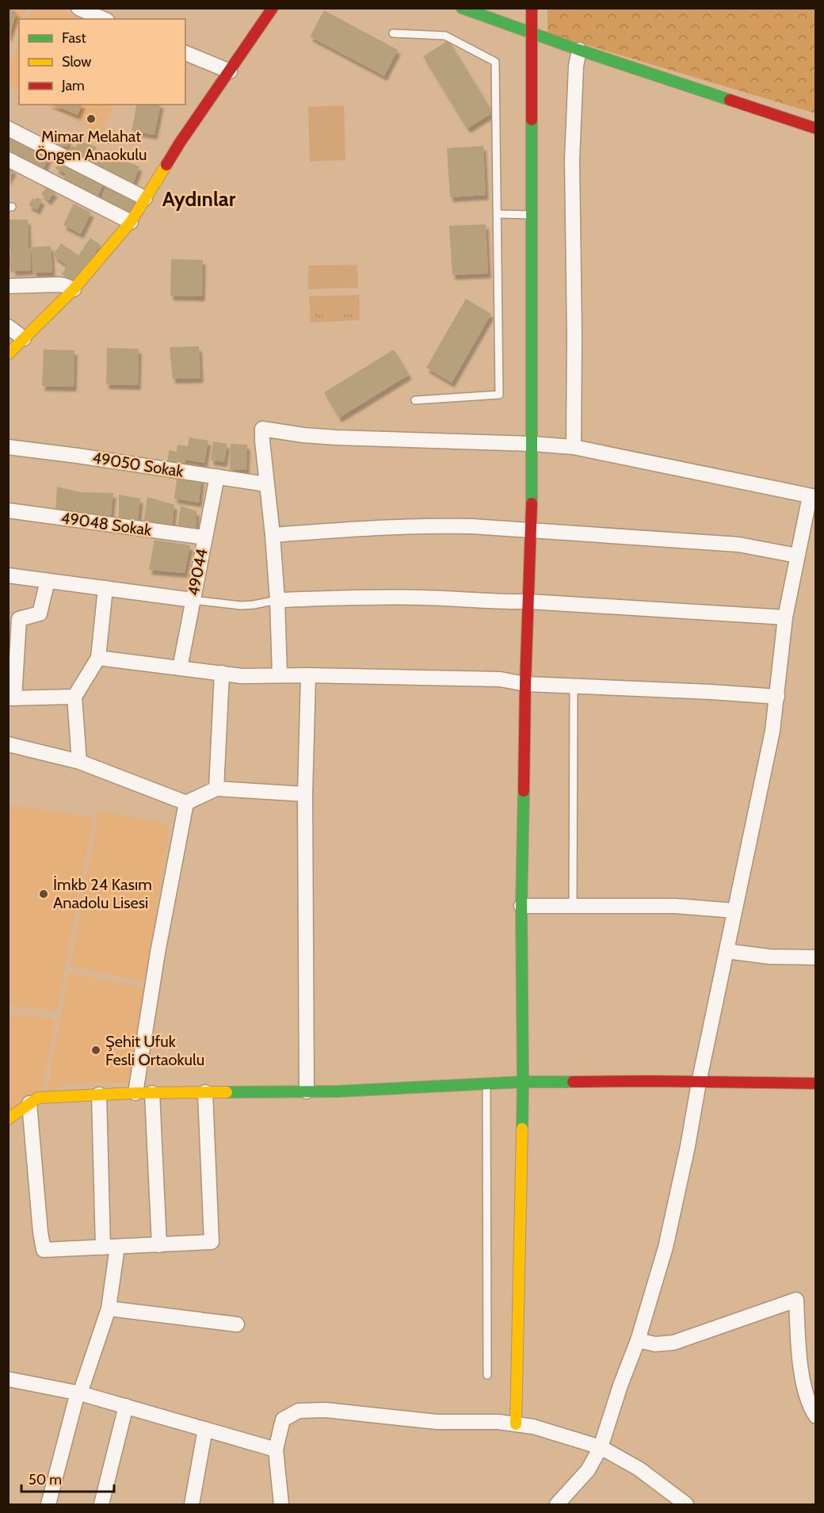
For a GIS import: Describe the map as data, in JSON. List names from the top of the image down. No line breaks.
{"streets":{"street":["49050 Sokak","49048 Sokak","49044"]},"crossings":[["49050 Sokak","49044"],["49048 Sokak","49044"]],"districts":["Aydınlar"],"places":["Mimar Melahat Öngen Anaokulu","İmkb 24 Kasım Anadolu Lisesi","Şehit Ufuk Fesli Ortaokulu"],"legend":["Fast","Slow","Jam"],"scale_bar":"50 m"}
